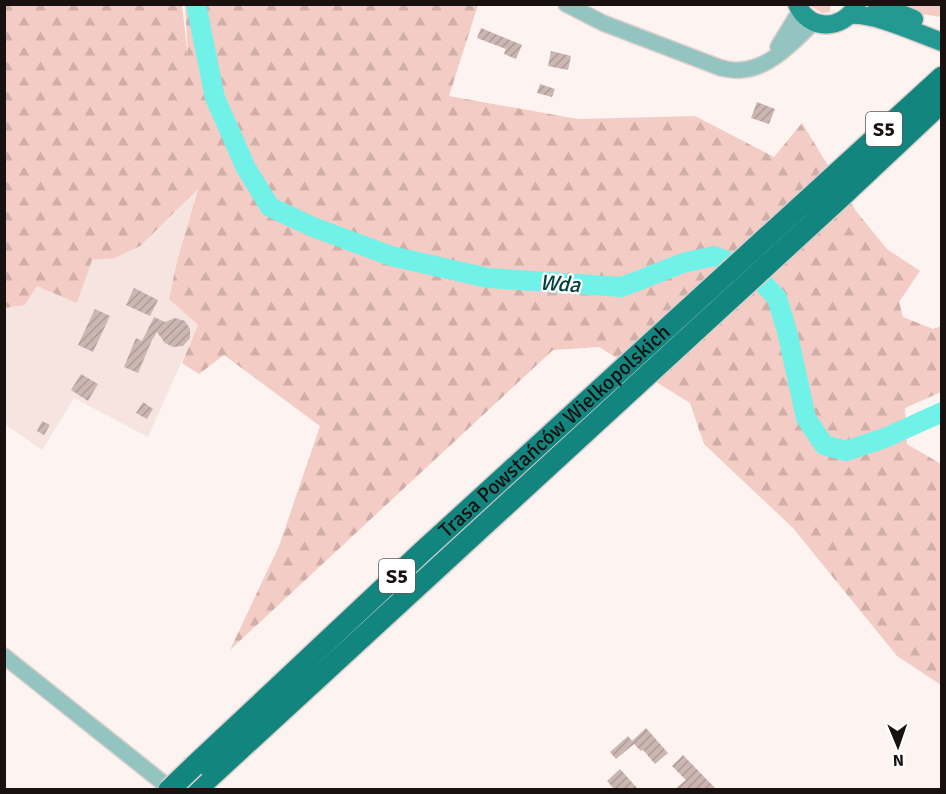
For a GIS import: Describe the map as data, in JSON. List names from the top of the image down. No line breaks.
{"streets":{"highway":["S5","Trasa Powstańców Wielkopolskich"]},"water":["Wda"],"north":"bottom"}
